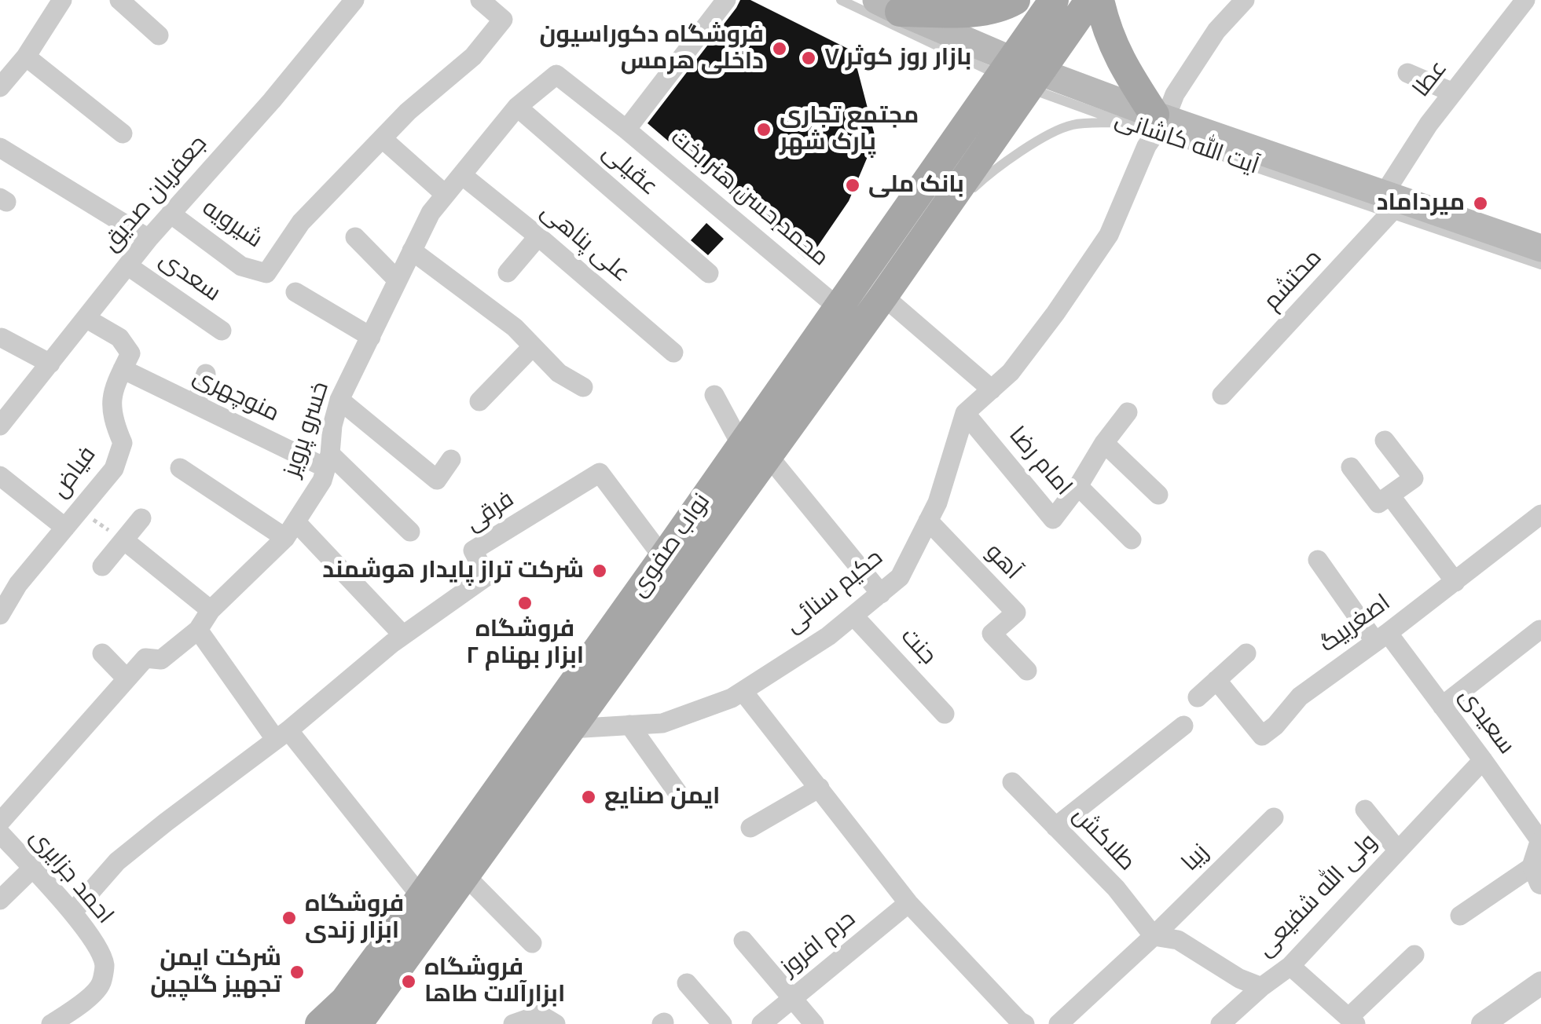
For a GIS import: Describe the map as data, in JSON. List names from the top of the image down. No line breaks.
{"streets":{"main road":["آیت الله کاشانی","نواب صفوی"],"street":["عطا","عقیلی","جعفریان صدیق","محمد حسن هنر بخت","شیرویه","علی پناهی","سعدی","محتشم","منوچهری","خسرو پرویز","امام رضا","فیاض","فرقی","آهو","حکیم سنائی","اصغربیگ","جنت","سعیدی","طلاکش","زیبا","احمد جزایری","ولی الله شفیعی","حرم افروز"]},"crossings":[["عطا","آیت الله کاشانی"],["عطا","محتشم"],["آیت الله کاشانی","محتشم"],["آیت الله کاشانی","نواب صفوی"],["عقیلی","خسرو پرویز"],["جعفریان صدیق","شیرویه"],["جعفریان صدیق","سعدی"],["جعفریان صدیق","فیاض"],["محمد حسن هنر بخت","خسرو پرویز"],["محمد حسن هنر بخت","نواب صفوی"],["علی پناهی","خسرو پرویز"],["منوچهری","خسرو پرویز"],["منوچهری","فیاض"],["امام رضا","حکیم سنائی"],["فرقی","نواب صفوی"],["فرقی","احمد جزایری"],["نواب صفوی","حکیم سنائی"],["آهو","حکیم سنائی"],["حکیم سنائی","جنت"],["اصغربیگ","سعیدی"],["سعیدی","ولی الله شفیعی"],["طلاکش","زیبا"],["طلاکش","ولی الله شفیعی"],["زیبا","ولی الله شفیعی"]],"places":["فروشگاه دکوراسیون داخلی هرمس","بازار روز کوثر ۷","مجتمع تجاری پارک شهر","بانک ملی","میرداماد","شرکت تراز پایدار هوشمند","فروشگاه ابزار بهنام ۲","ایمن صنایع","فروشگاه ابزار زندی","شرکت ایمن تجهیز گلچین","فروشگاه ابزارآلات طاها"]}
